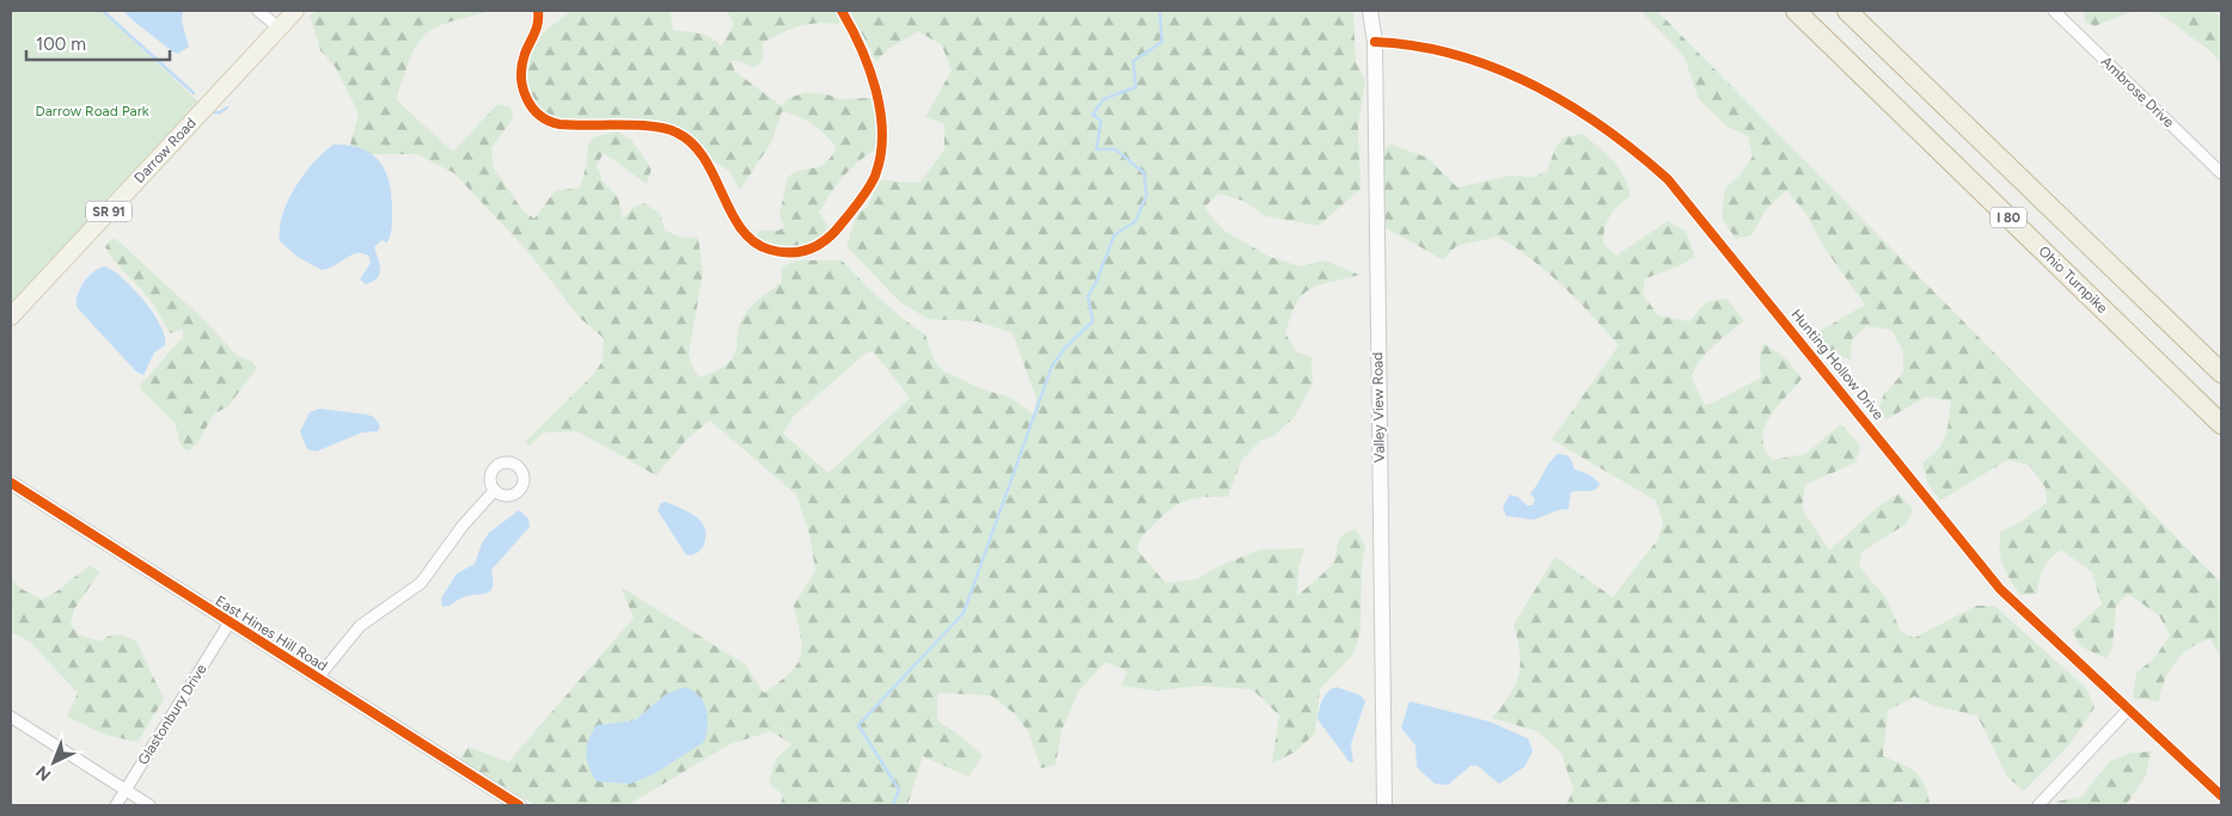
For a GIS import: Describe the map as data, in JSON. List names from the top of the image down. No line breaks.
{"streets":{"highway":["I 80","Ohio Turnpike"],"main road":["Darrow Road","SR 91","Valley View Road"],"street":["Ambrose Drive","Hunting Hollow Drive","East Hines Hill Road","Glastonbury Drive"]},"crossings":[["Hunting Hollow Drive","Valley View Road"],["East Hines Hill Road","Glastonbury Drive"]],"parks":["Darrow Road Park"],"scale_bar":"100 m","north":"bottom left"}
